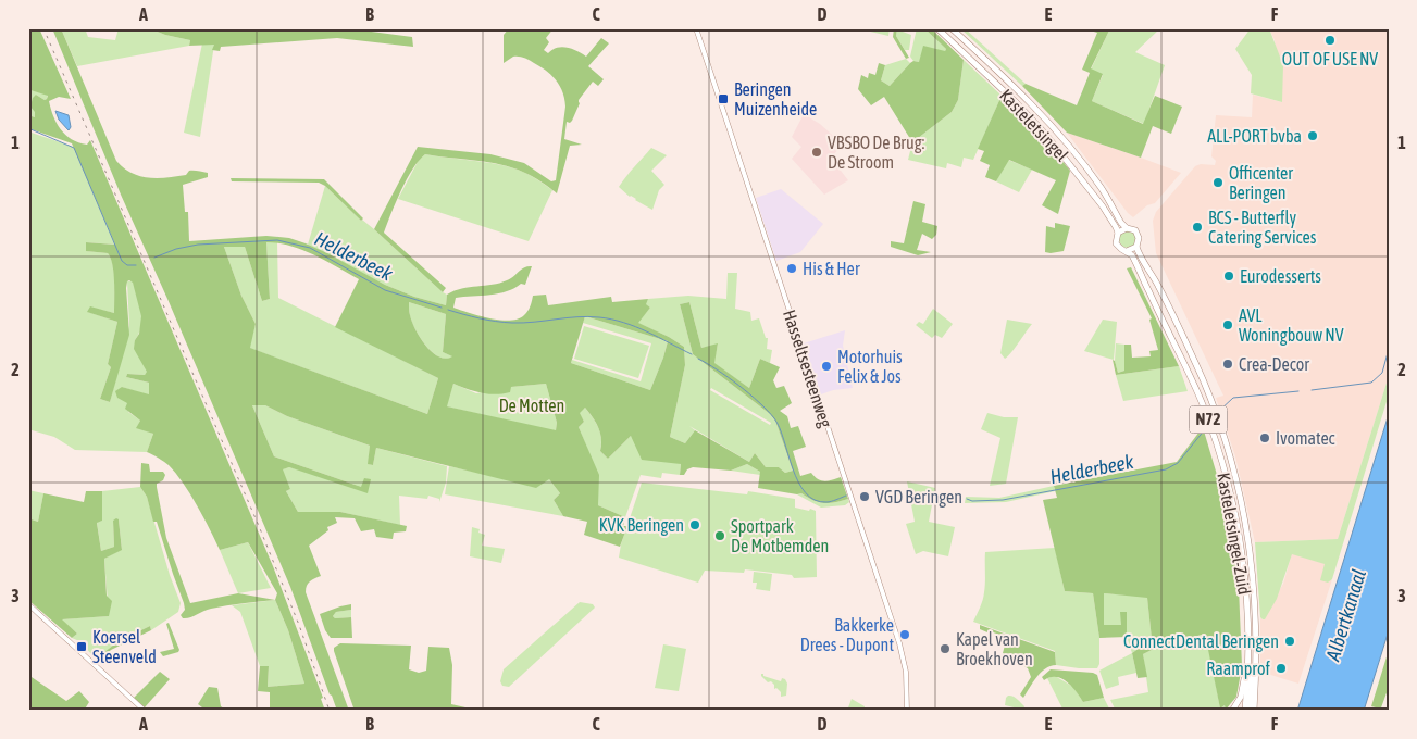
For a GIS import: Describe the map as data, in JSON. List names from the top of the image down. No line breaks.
{"streets":{"main road":["Kasteletsingel","N72","Kasteletsingel-Zuid"],"street":["Hasseltsesteenweg"]},"crossings":[["Kasteletsingel","N72"],["Kasteletsingel","Kasteletsingel-Zuid"],["N72","Kasteletsingel-Zuid"]],"water":["Helderbeek","Albertkanaal"],"parks":["De Motten"],"places":{"other":["OUT OF USE NV","ALL-PORT bvba","VBSBO De Brug: De Stroom","Officenter Beringen","BCS - Butterfly Catering Services","His & Her","Eurodesserts","AVL Woningbouw NV","Crea-Decor","Motorhuis Felix & Jos","Ivomatec","VGD Beringen","KVK Beringen","Sportpark De Motbemden","Bakkerke Drees - Dupont","ConnectDental Beringen","Kapel van Broekhoven","Raamprof"],"transit":["Beringen Muizenheide","Koersel Steenveld"]},"grid":{"columns":["A","B","C","D","E","F"],"rows":["1","2","3"]}}
